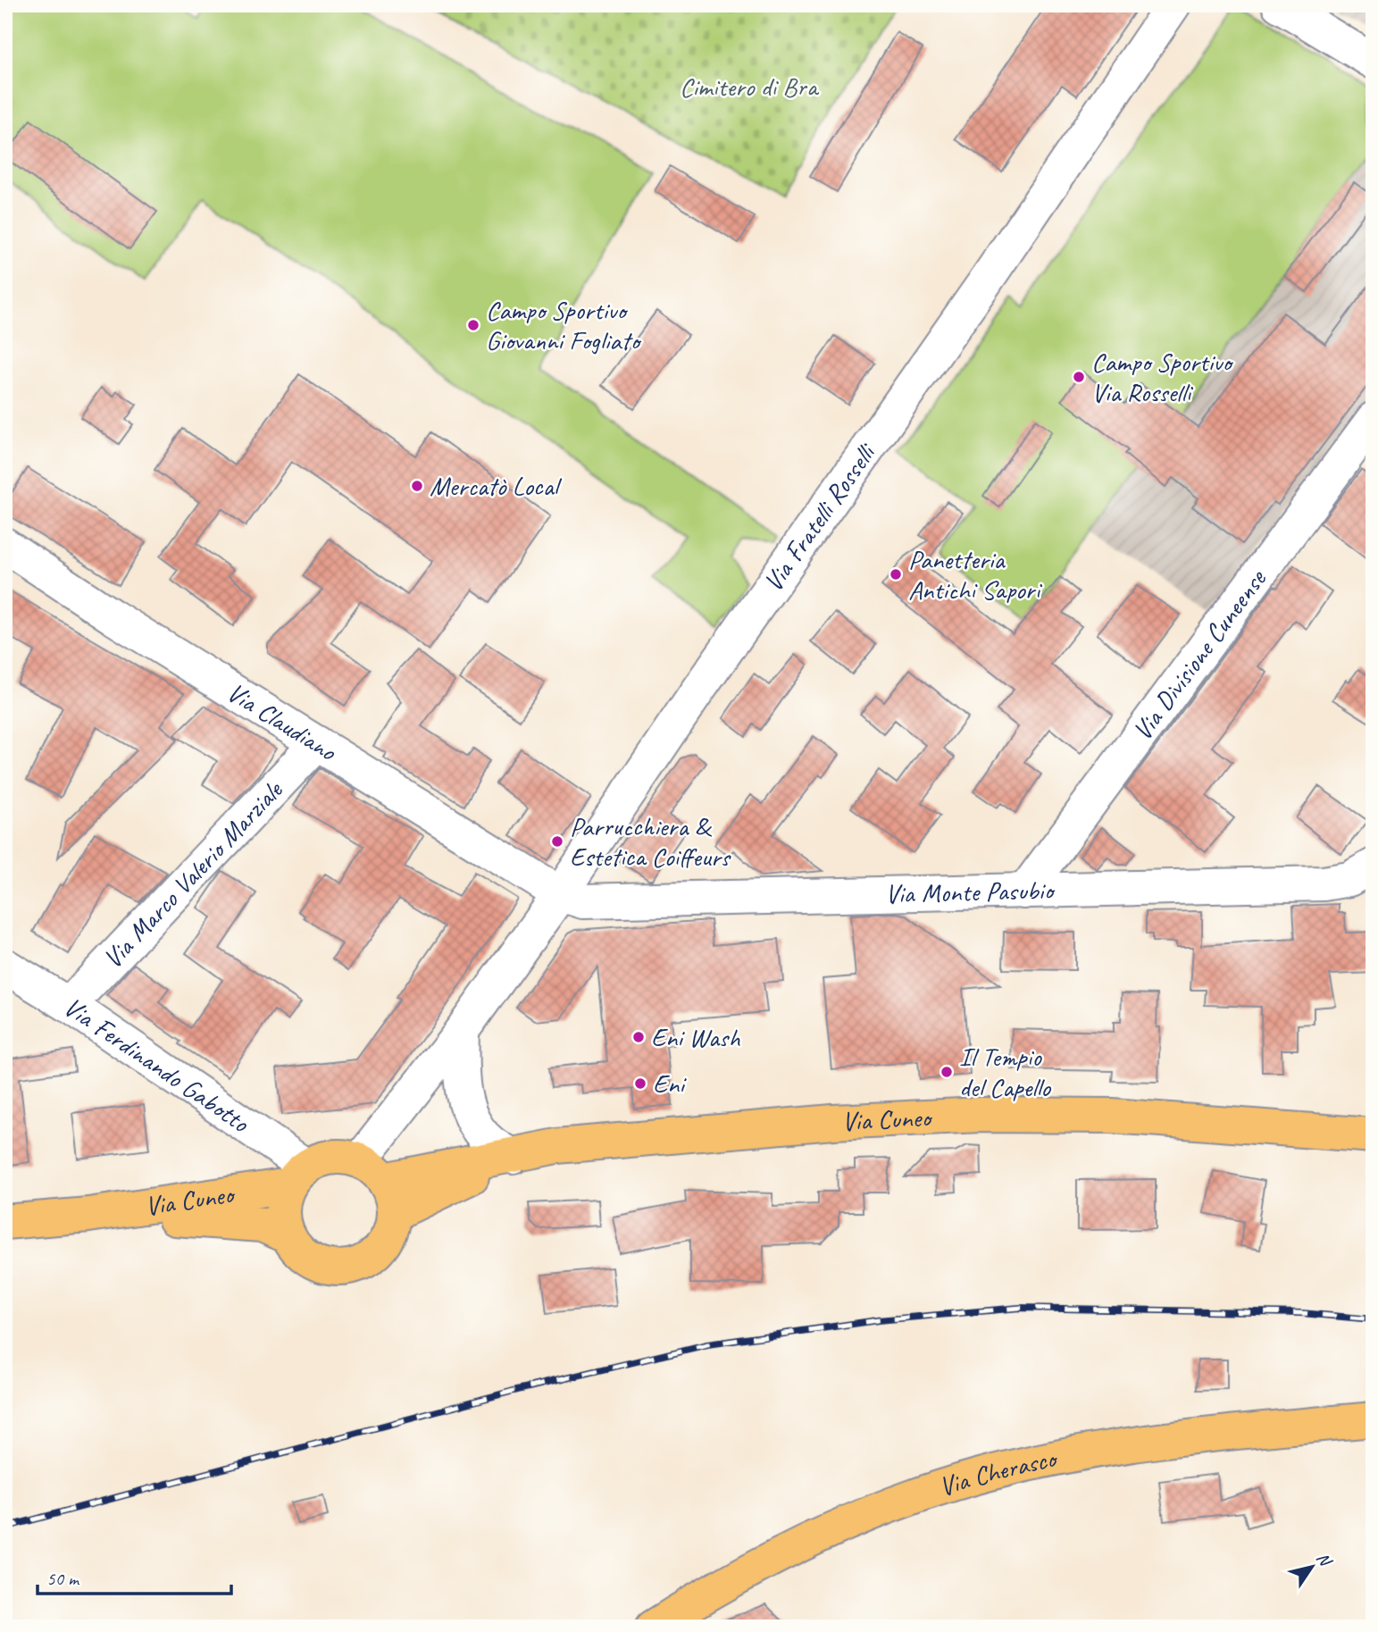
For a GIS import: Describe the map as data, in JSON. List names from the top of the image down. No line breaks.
{"streets":{"main road":["Via Cuneo","Via Cherasco"],"street":["Via Fratelli Rosselli","Via Divisione Cuneense","Via Claudiano","Via Marco Valerio Marziale","Via Monte Pasubio","Via Ferdinando Gabotto"]},"crossings":[["Via Fratelli Rosselli","Via Claudiano"],["Via Fratelli Rosselli","Via Monte Pasubio"],["Via Fratelli Rosselli","Via Ferdinando Gabotto"],["Via Fratelli Rosselli","Via Cuneo"],["Via Divisione Cuneense","Via Monte Pasubio"],["Via Claudiano","Via Marco Valerio Marziale"],["Via Claudiano","Via Monte Pasubio"],["Via Marco Valerio Marziale","Via Ferdinando Gabotto"],["Via Ferdinando Gabotto","Via Cuneo"]],"parks":["Cimitero di Bra"],"places":["Campo Sportivo Giovanni Fogliato","Campo Sportivo Via Rosselli","Mercatò Local","Panetteria Antichi Sapori","Parrucchiera & Estetica Coiffeurs","Eni Wash","Il Tempio del Capello","Eni"],"scale_bar":"50 m","north":"top right"}
